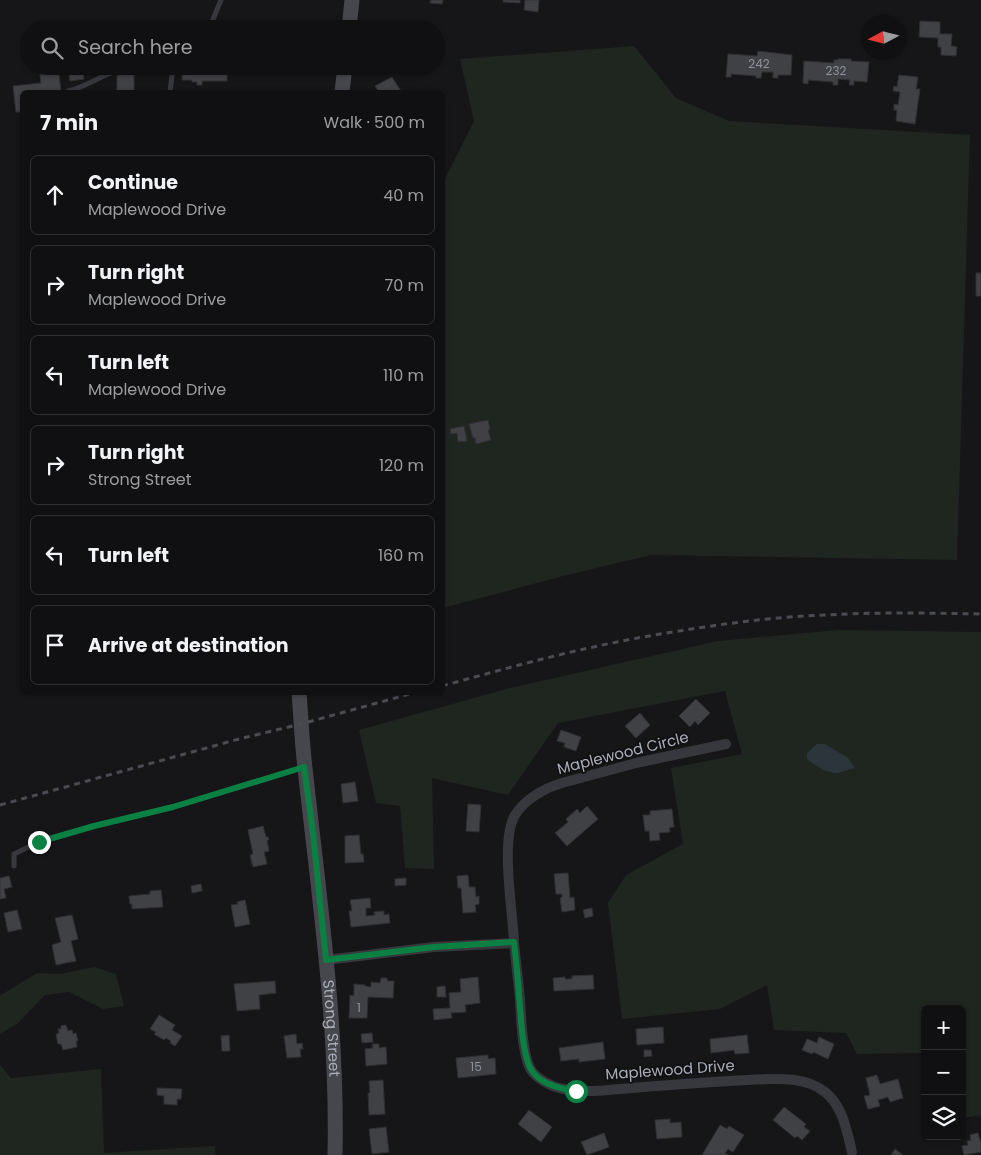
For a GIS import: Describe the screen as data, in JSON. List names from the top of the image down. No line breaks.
{"streets":{"main road":["Strong Street"],"street":["Maplewood Circle","Maplewood Drive"]},"crossings":[["Maplewood Circle","Maplewood Drive"]],"house_numbers":["242","232","1","15"],"north":"left","page":{"search":"Search here","heading":["7 min","Walk · 500 m"],"list":[["Continue","Maplewood Drive","40 m"],["Turn right","Maplewood Drive","70 m"],["Turn left","Maplewood Drive","110 m"],["Turn right","Strong Street","120 m"],["Turn left","160 m"],"Arrive at destination"],"map_buttons":["+","−"]}}
